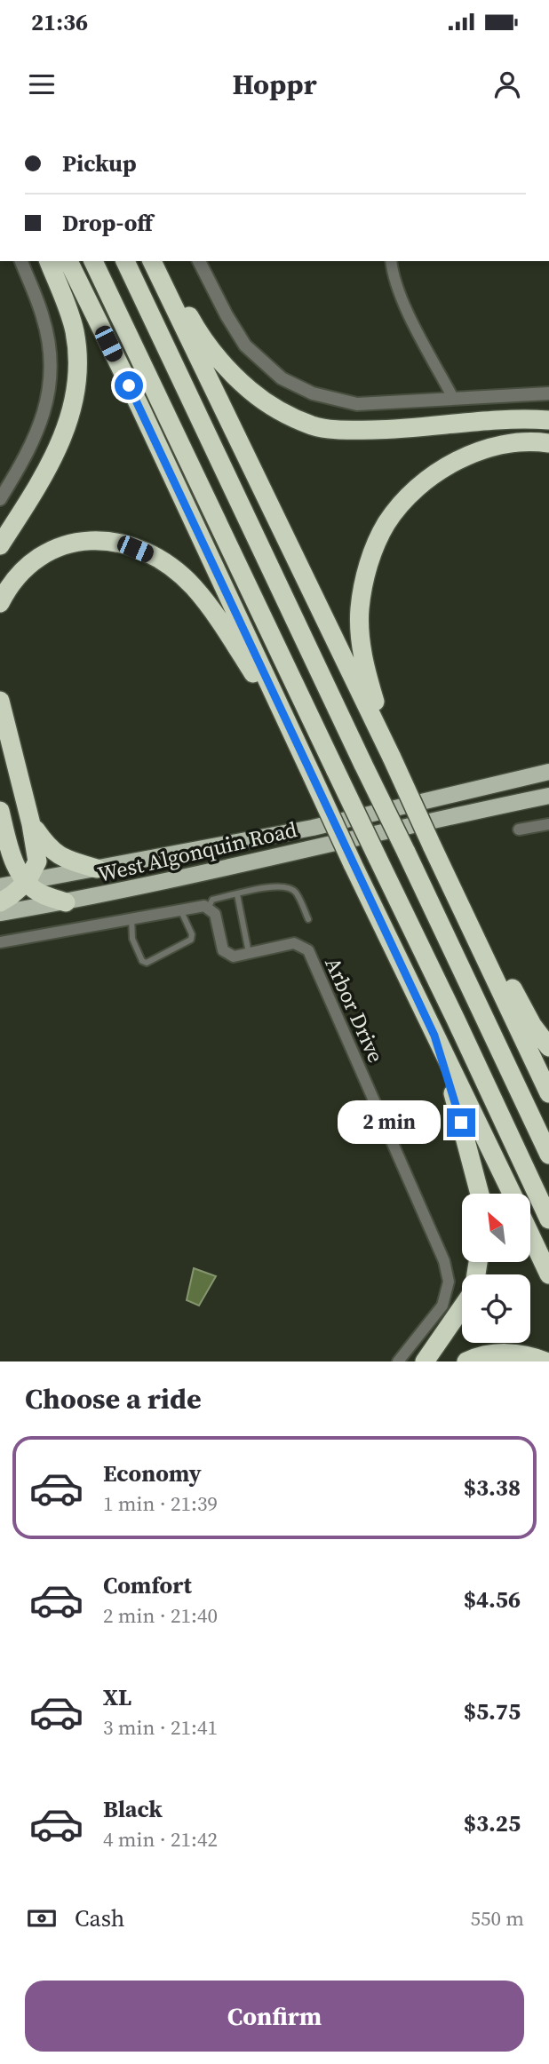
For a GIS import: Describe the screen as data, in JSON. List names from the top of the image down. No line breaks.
{"streets":{"main road":["West Algonquin Road"],"street":["Arbor Drive"]},"north":"top left","page":{"status":"21:36","header":"Hoppr","banner":["Pickup","Drop-off"],"bubble":"2 min","heading":"Choose a ride","list":[{"name":"Economy","note":"1 min · 21:39","value":"$3.38"},{"name":"Comfort","note":"2 min · 21:40","value":"$4.56"},{"name":"XL","note":"3 min · 21:41","value":"$5.75"},{"name":"Black","note":"4 min · 21:42","value":"$3.25"}],"pay":["Cash","550 m"],"buttons":"Confirm"}}
